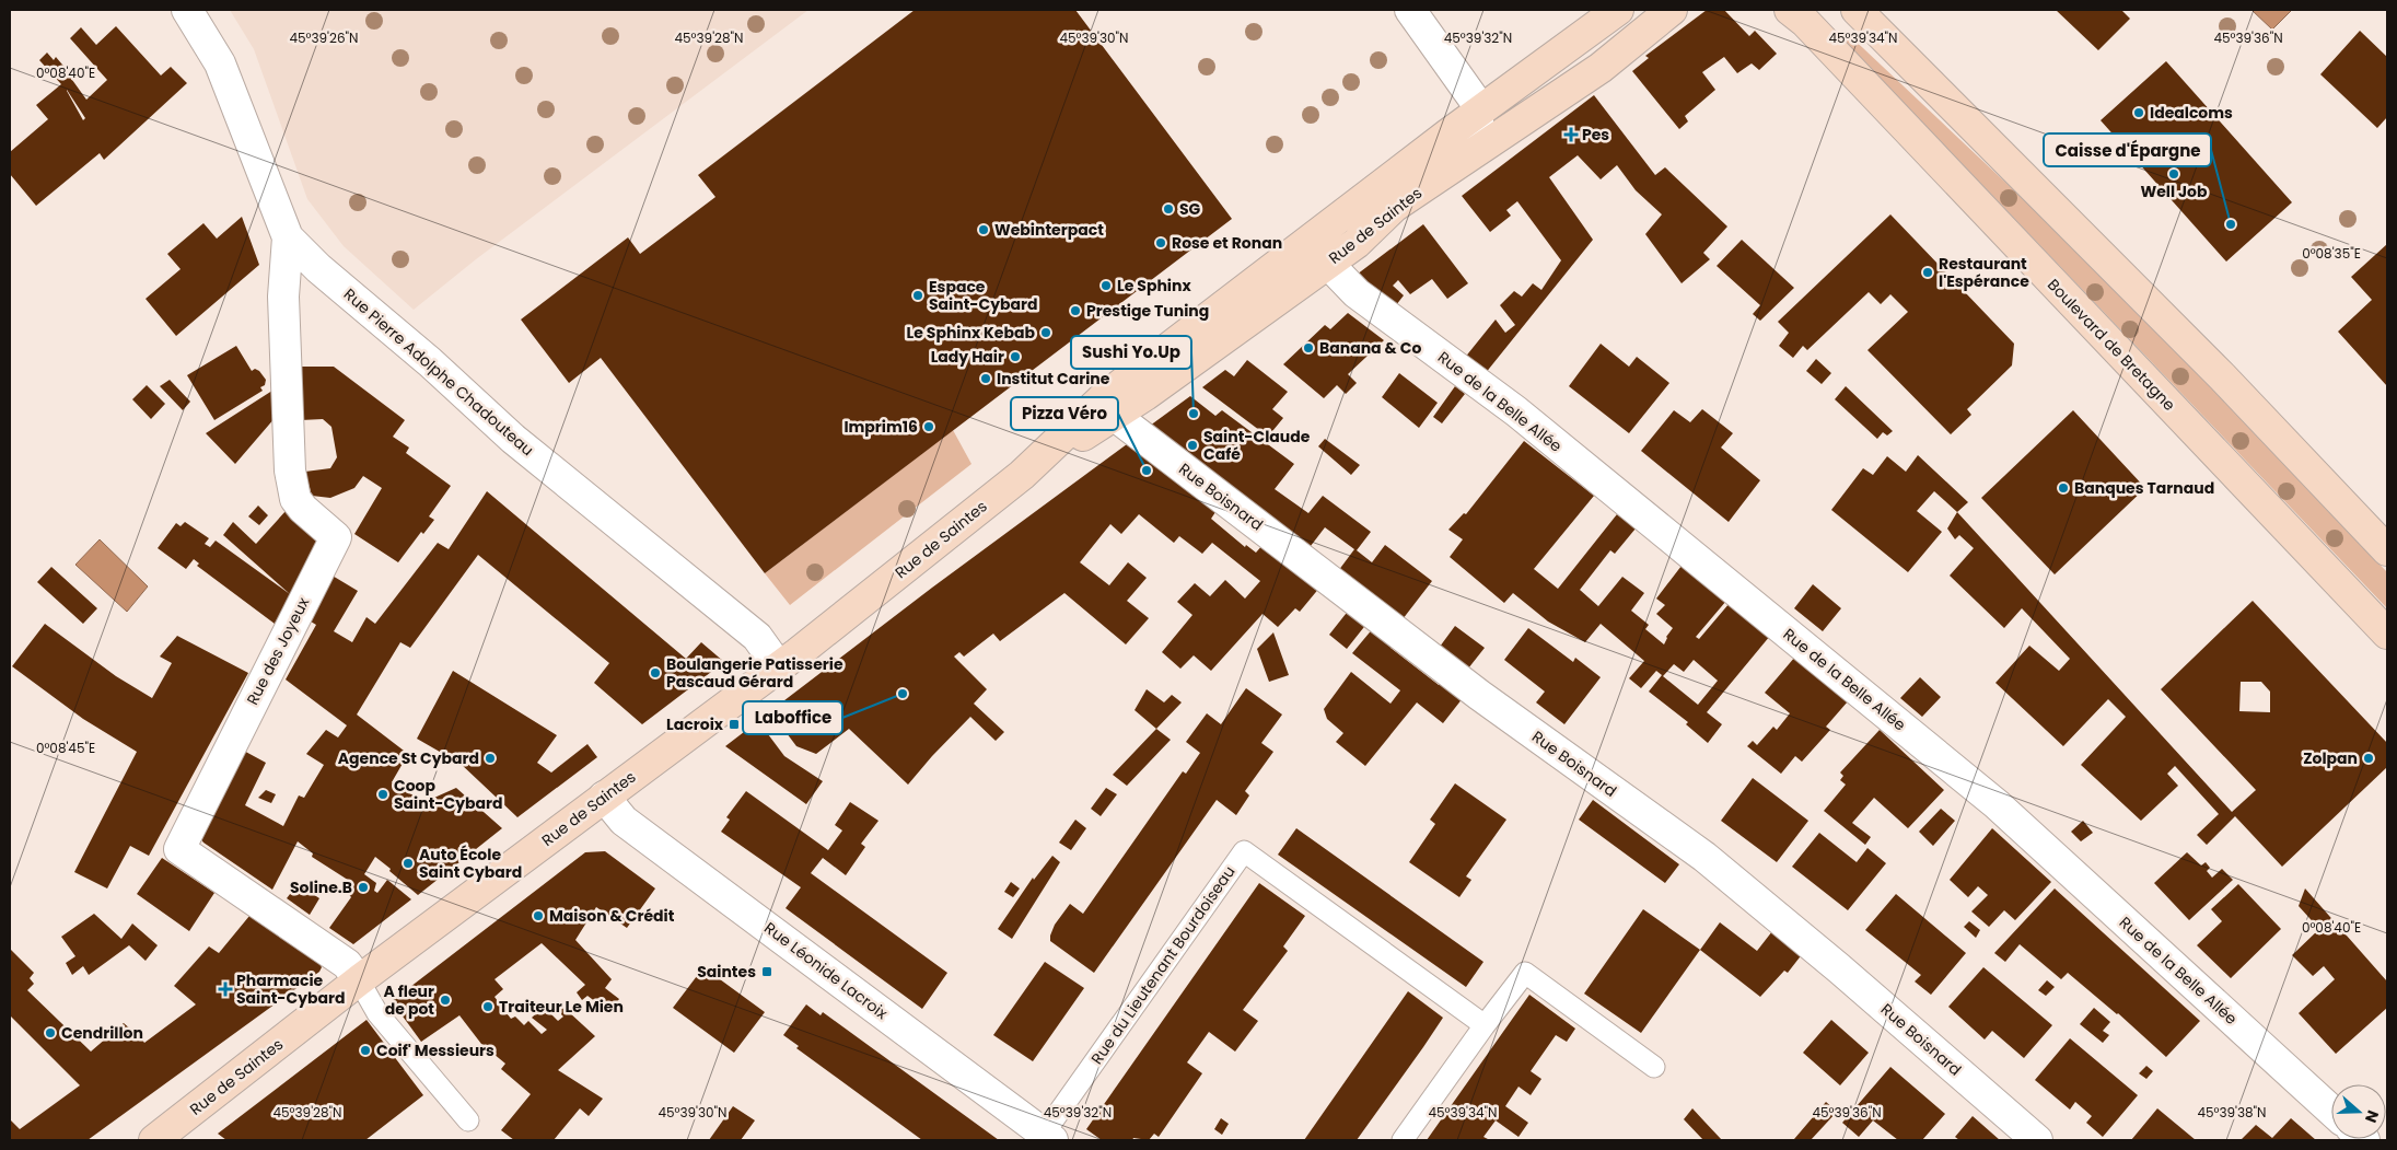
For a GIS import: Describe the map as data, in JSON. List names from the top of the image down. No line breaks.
{"streets":{"main road":["Rue de Saintes","Boulevard de Bretagne"],"street":["Rue Pierre Adolphe Chadouteau","Rue de la Belle Allée","Rue Boisnard","Rue des Joyeux","Rue Léonide Lacroix"],"lane":["Rue du Lieutenant Bourdoiseau"]},"crossings":[["Rue de Saintes","Rue Pierre Adolphe Chadouteau"],["Rue de Saintes","Rue de la Belle Allée"],["Rue de Saintes","Rue Boisnard"],["Rue de Saintes","Rue des Joyeux"],["Rue de Saintes","Rue Léonide Lacroix"],["Rue Pierre Adolphe Chadouteau","Rue des Joyeux"],["Rue du Lieutenant Bourdoiseau","Rue Léonide Lacroix"]],"places":{"other":["Idealcoms","Well Job","SG","Caisse d'Épargne","Webinterpact","Rose et Ronan","Restaurant l'Espérance","Le Sphinx","Espace Saint-Cybard","Prestige Tuning","Le Sphinx Kebab","Banana & Co","Lady Hair","Institut Carine","Sushi Yo.Up","Imprim16","Saint-Claude Café","Pizza Véro","Banques Tarnaud","Boulangerie Patisserie Pascaud Gérard","Laboffice","Agence St Cybard","Zolpan","Coop Saint-Cybard","Auto École Saint Cybard","Soline.B","Maison & Crédit","A fleur de pot","Traiteur Le Mien","Cendrillon","Coif' Messieurs"],"health":["Pes","Pharmacie Saint-Cybard"],"transit":["Lacroix","Saintes"]},"north":"right","coordinates":["45°39'26\"N","45°39'28\"N","45°39'30\"N","45°39'32\"N","45°39'34\"N","45°39'36\"N","0°08'40\"E","0°08'35\"E","0°08'45\"E","45°39'38\"N"]}
